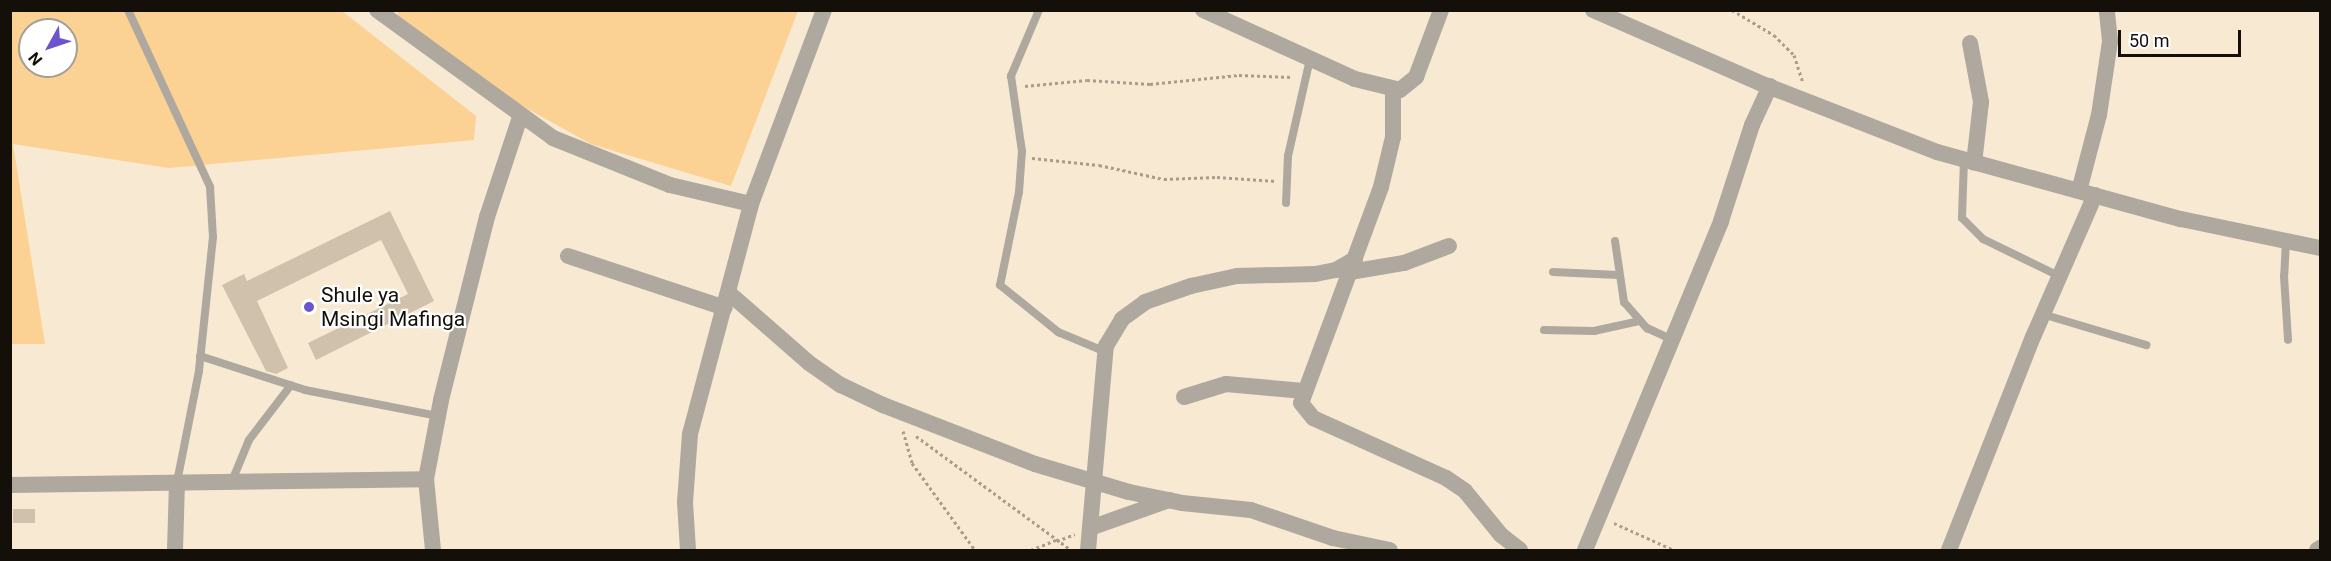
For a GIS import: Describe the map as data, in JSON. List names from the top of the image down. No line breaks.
{"places":["Shule ya Msingi Mafinga"],"scale_bar":"50 m","north":"bottom left"}
